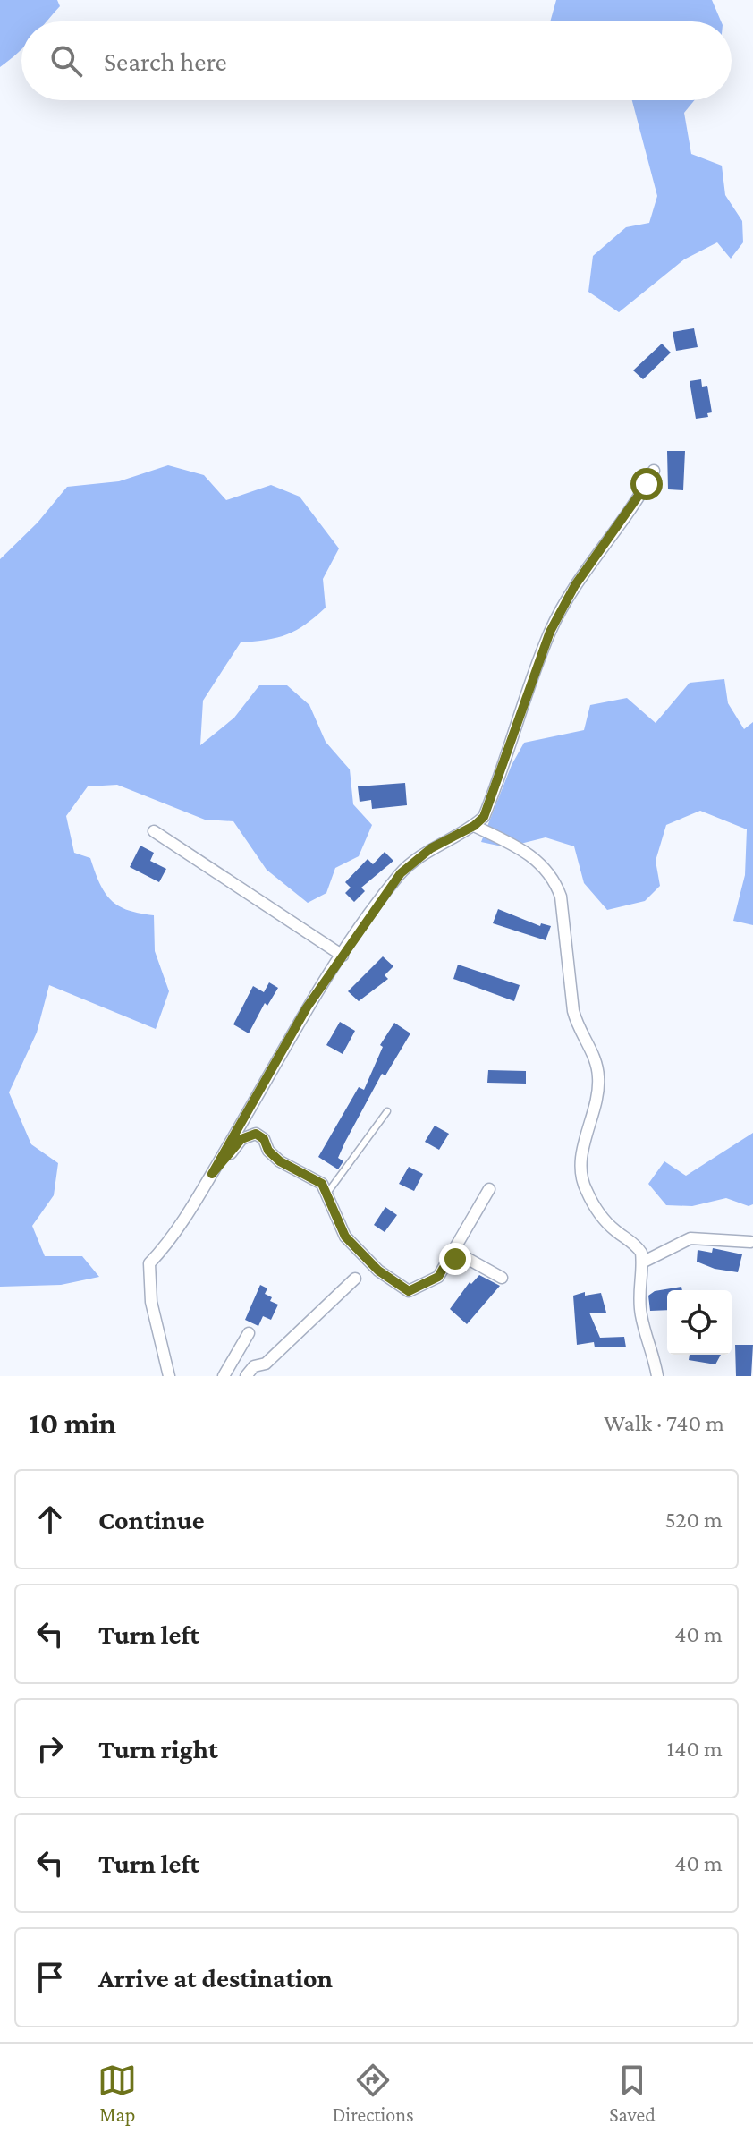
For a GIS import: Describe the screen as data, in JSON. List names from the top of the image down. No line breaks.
{"page":{"search":"Search here","heading":["10 min","Walk · 740 m"],"list":[["Continue","520 m"],["Turn left","40 m"],["Turn right","140 m"],["Turn left","40 m"],"Arrive at destination"],"nav":["Map","Directions","Saved"]}}
